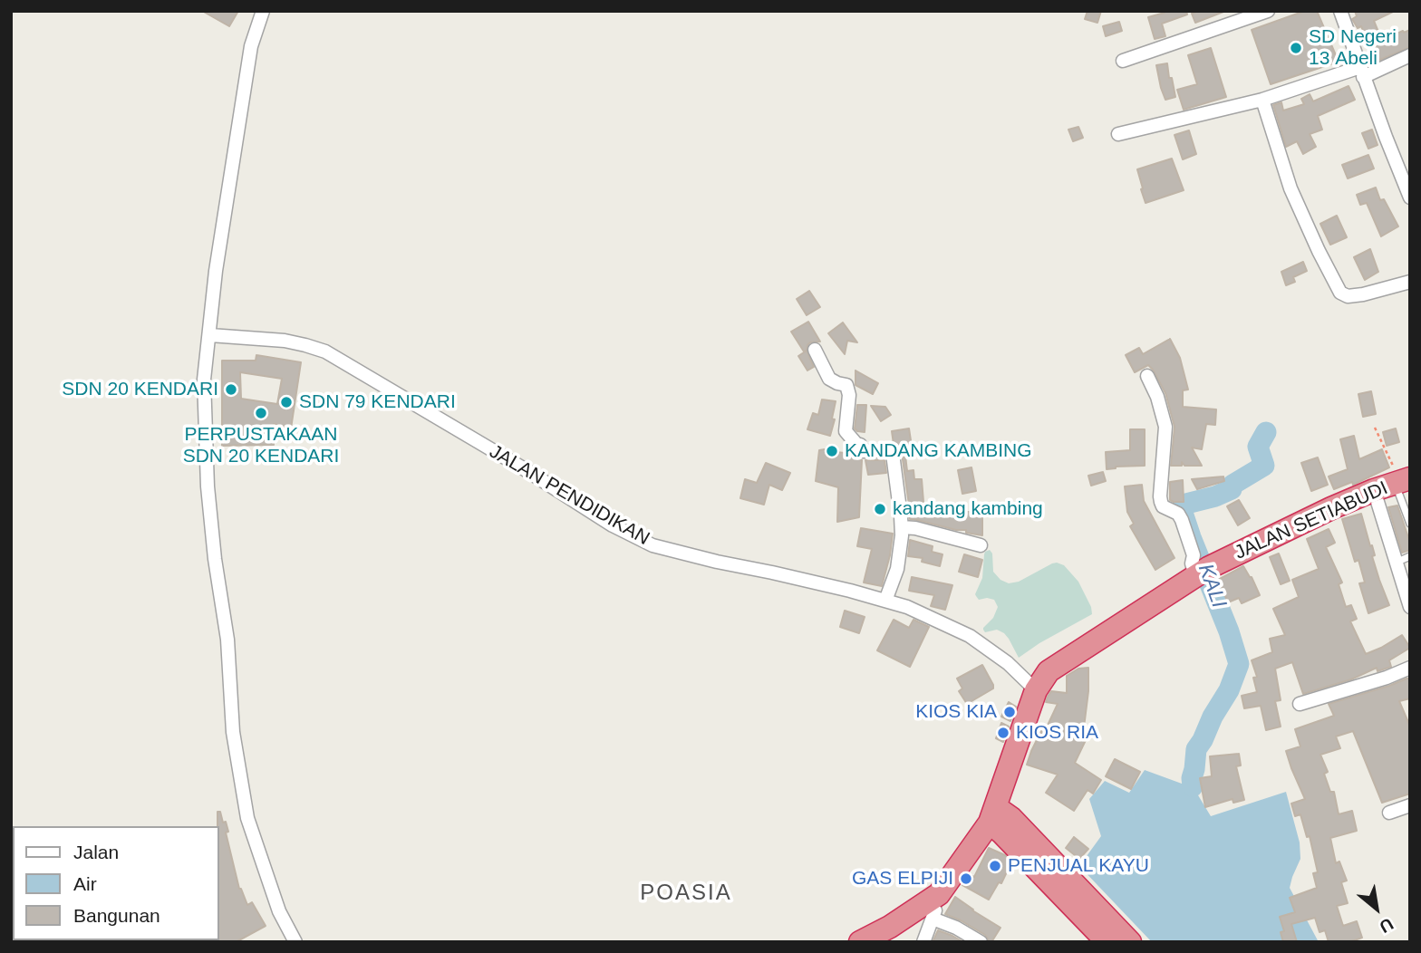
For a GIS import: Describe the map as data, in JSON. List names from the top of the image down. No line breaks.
{"streets":{"highway":["JALAN SETIABUDI"],"street":["JALAN PENDIDIKAN"]},"crossings":[["JALAN PENDIDIKAN","JALAN SETIABUDI"]],"districts":["POASIA"],"water":["KALI"],"places":["SD Negeri 13 Abeli","SDN 20 KENDARI","SDN 79 KENDARI","PERPUSTAKAAN SDN 20 KENDARI","KANDANG KAMBING","kandang kambing","KIOS KIA","KIOS RIA","PENJUAL KAYU","GAS ELPIJI"],"legend":["Jalan","Air","Bangunan"],"north":"bottom right"}
